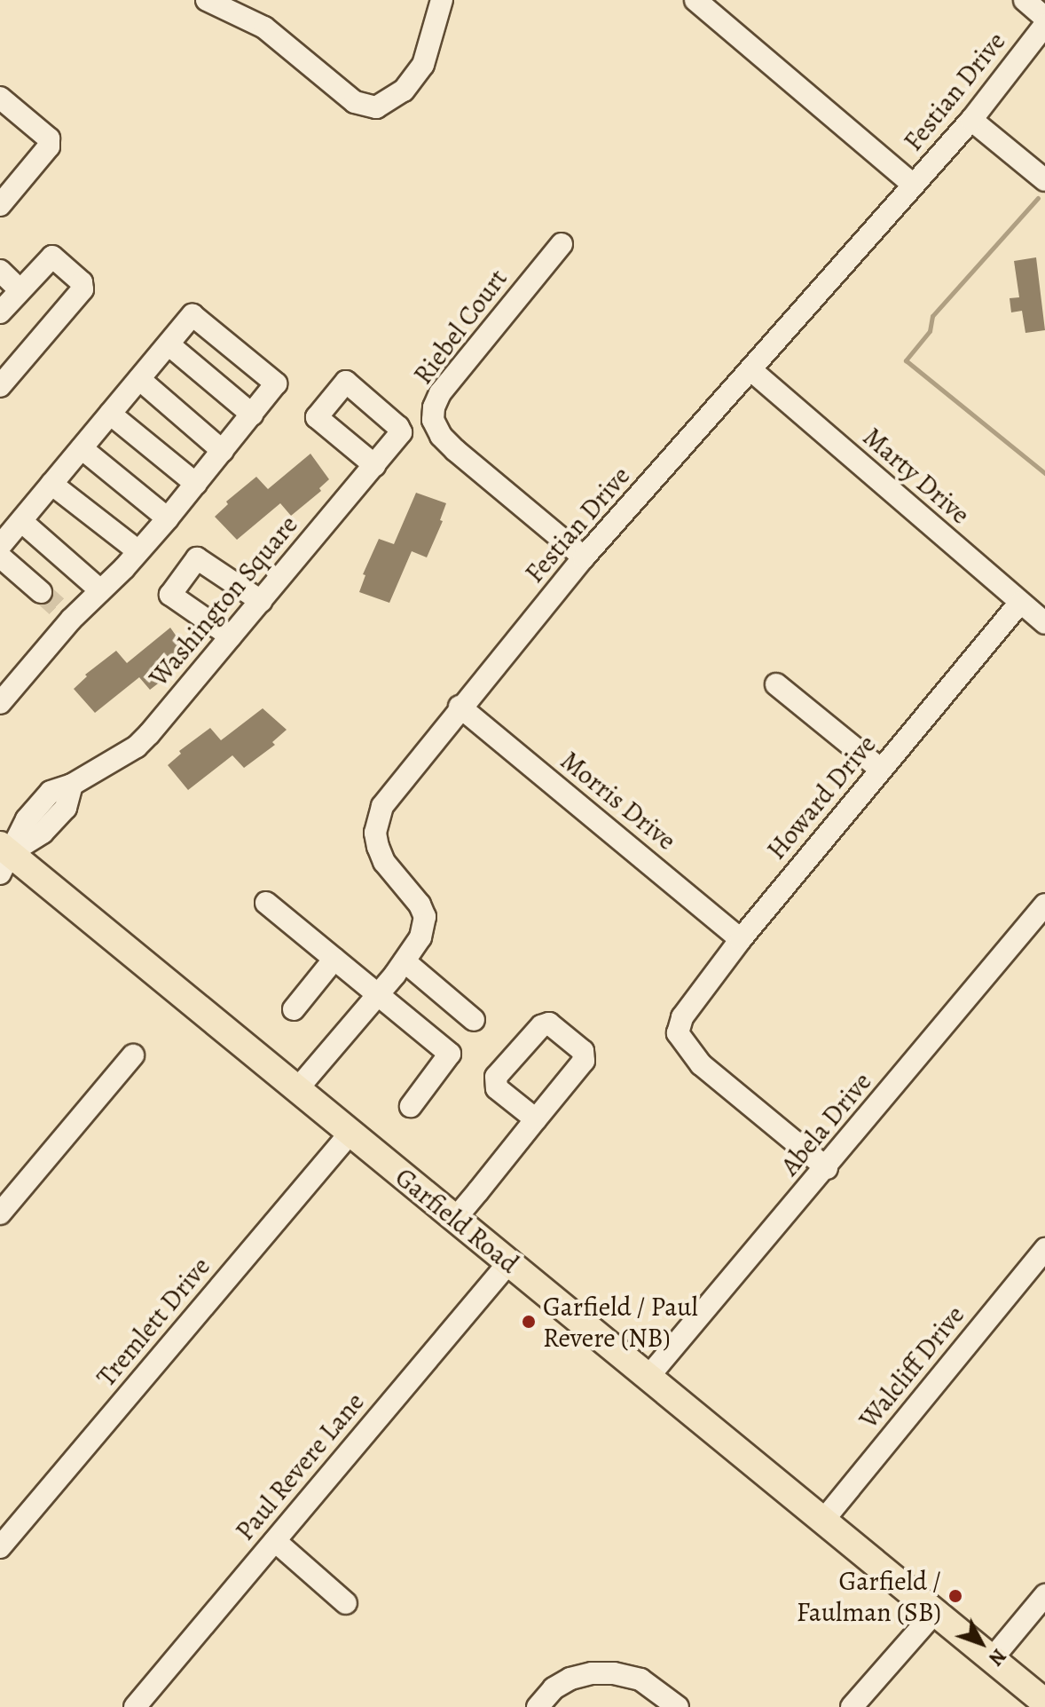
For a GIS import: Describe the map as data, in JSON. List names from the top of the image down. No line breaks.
{"streets":{"main road":["Garfield Road"],"street":["Festian Drive","Riebel Court","Marty Drive","Washington Square","Howard Drive","Morris Drive","Abela Drive","Tremlett Drive","Walcliff Drive","Paul Revere Lane"]},"crossings":[["Festian Drive","Riebel Court"],["Festian Drive","Marty Drive"],["Festian Drive","Morris Drive"],["Festian Drive","Garfield Road"],["Marty Drive","Howard Drive"],["Washington Square","Garfield Road"],["Howard Drive","Morris Drive"],["Howard Drive","Abela Drive"],["Abela Drive","Garfield Road"],["Garfield Road","Tremlett Drive"],["Garfield Road","Walcliff Drive"],["Garfield Road","Paul Revere Lane"]],"places":["Garfield / Paul Revere (NB)","Garfield / Faulman (SB)"],"north":"bottom right"}
